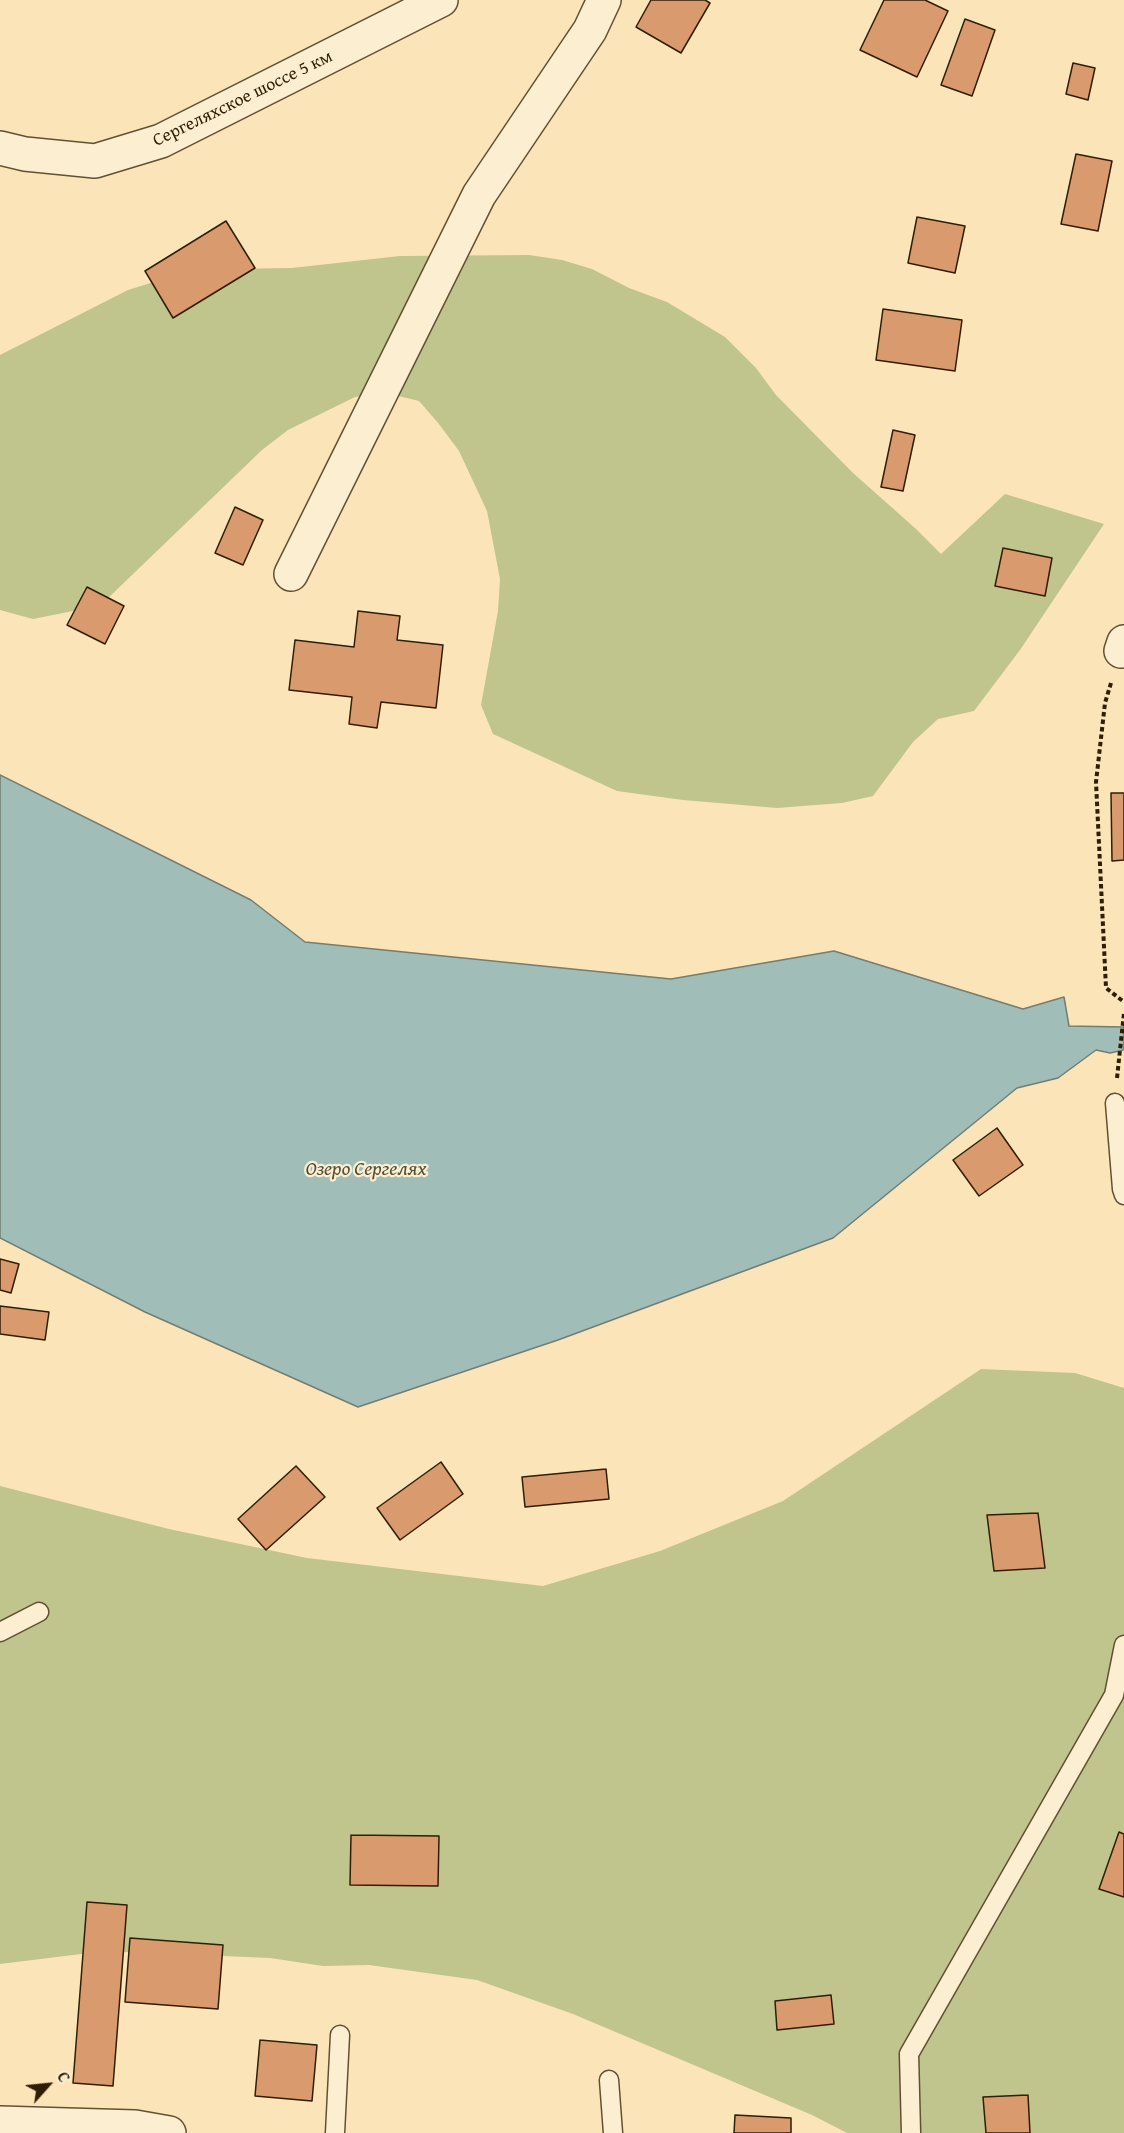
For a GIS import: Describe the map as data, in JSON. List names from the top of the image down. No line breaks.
{"streets":{"street":["Сергеляхское шоссе 5 км"]},"water":["Озеро Сергелях"],"north":"top right"}
